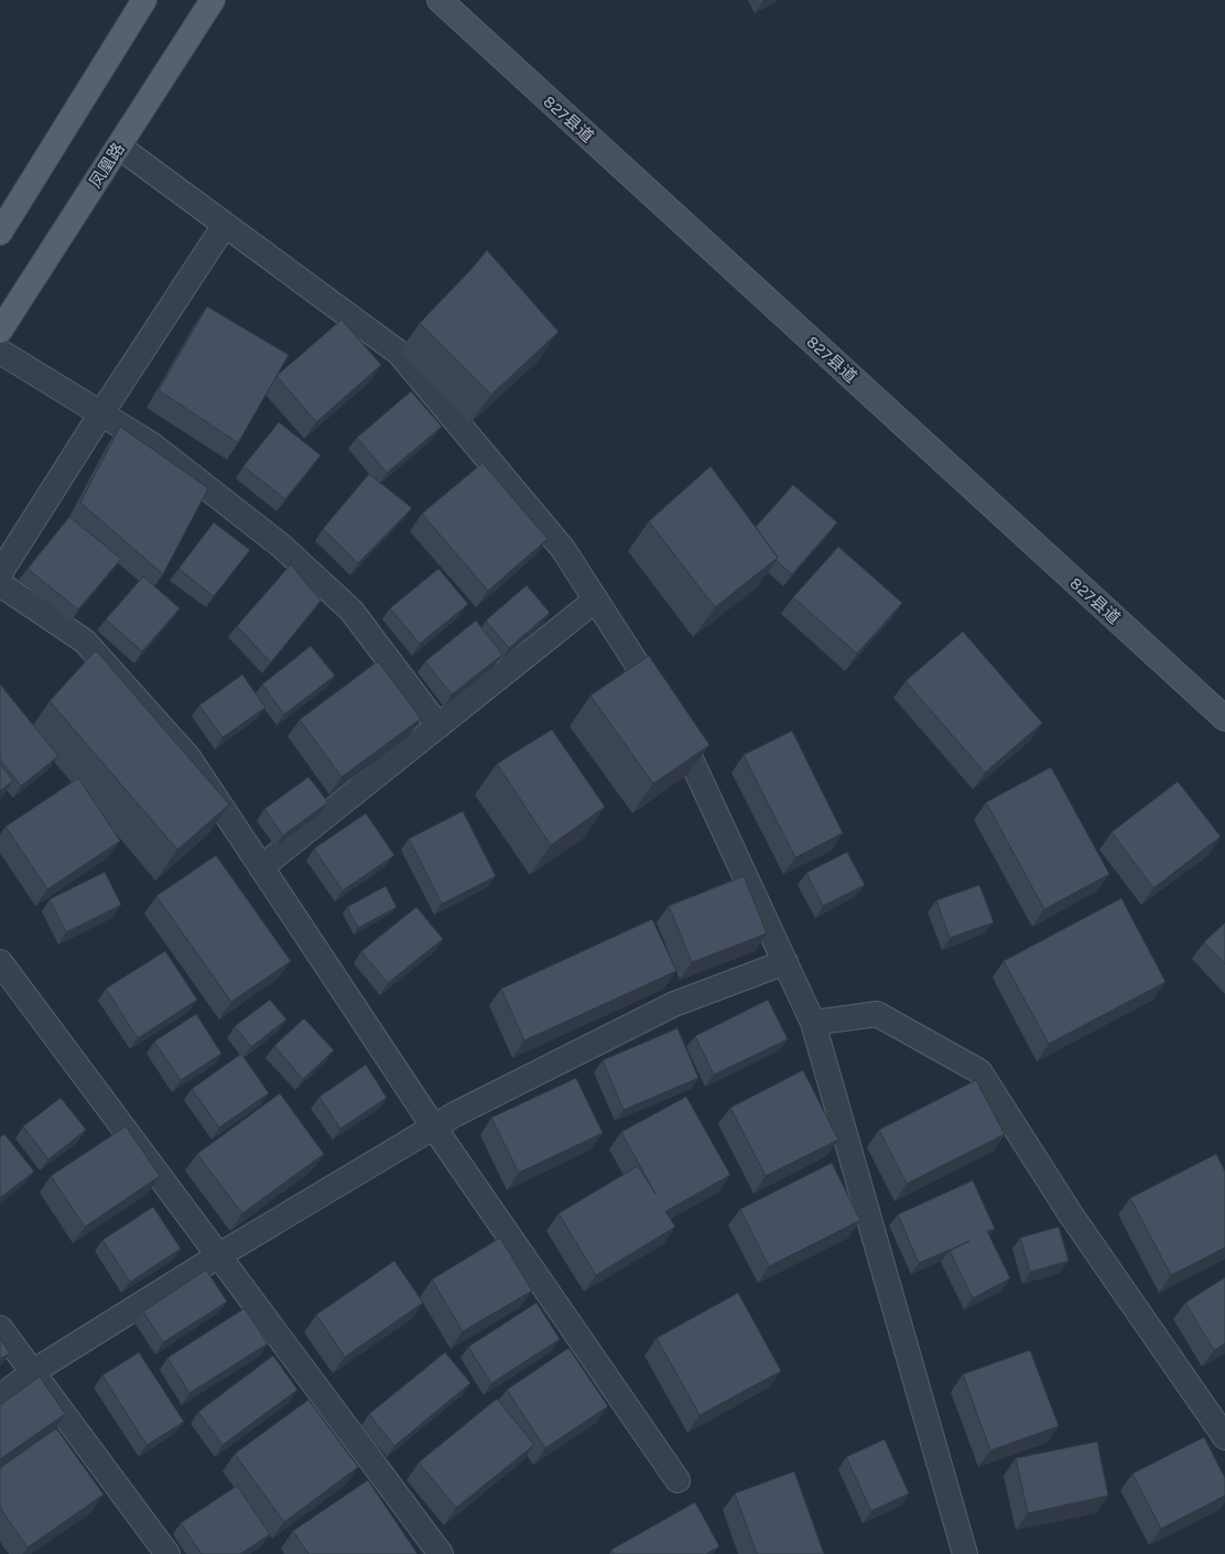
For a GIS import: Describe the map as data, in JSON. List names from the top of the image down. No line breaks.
{"streets":{"main road":["827县道","凤凰路"]}}
